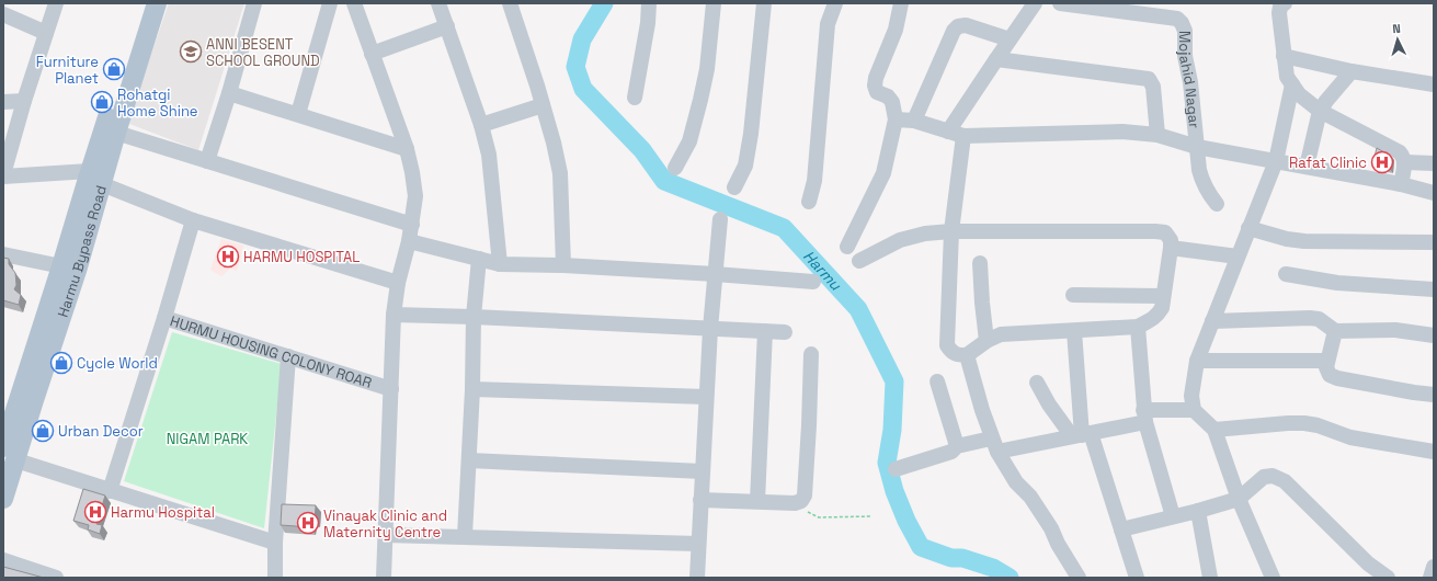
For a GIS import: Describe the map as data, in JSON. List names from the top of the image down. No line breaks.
{"streets":{"main road":["Harmu Bypass Road"],"street":["Mojahid Nagar","HURMU HOUSING COLONY ROAR"]},"water":["Harmu"],"parks":["NIGAM PARK"],"places":{"school or university":["ANNI BESENT SCHOOL GROUND"],"shop":["Furniture Planet","Rohatgi Home Shine","Cycle World","Urban Decor"],"hospital":["Rafat Clinic","HARMU HOSPITAL","Harmu Hospital","Vinayak Clinic and Maternity Centre"]},"north":"top"}
